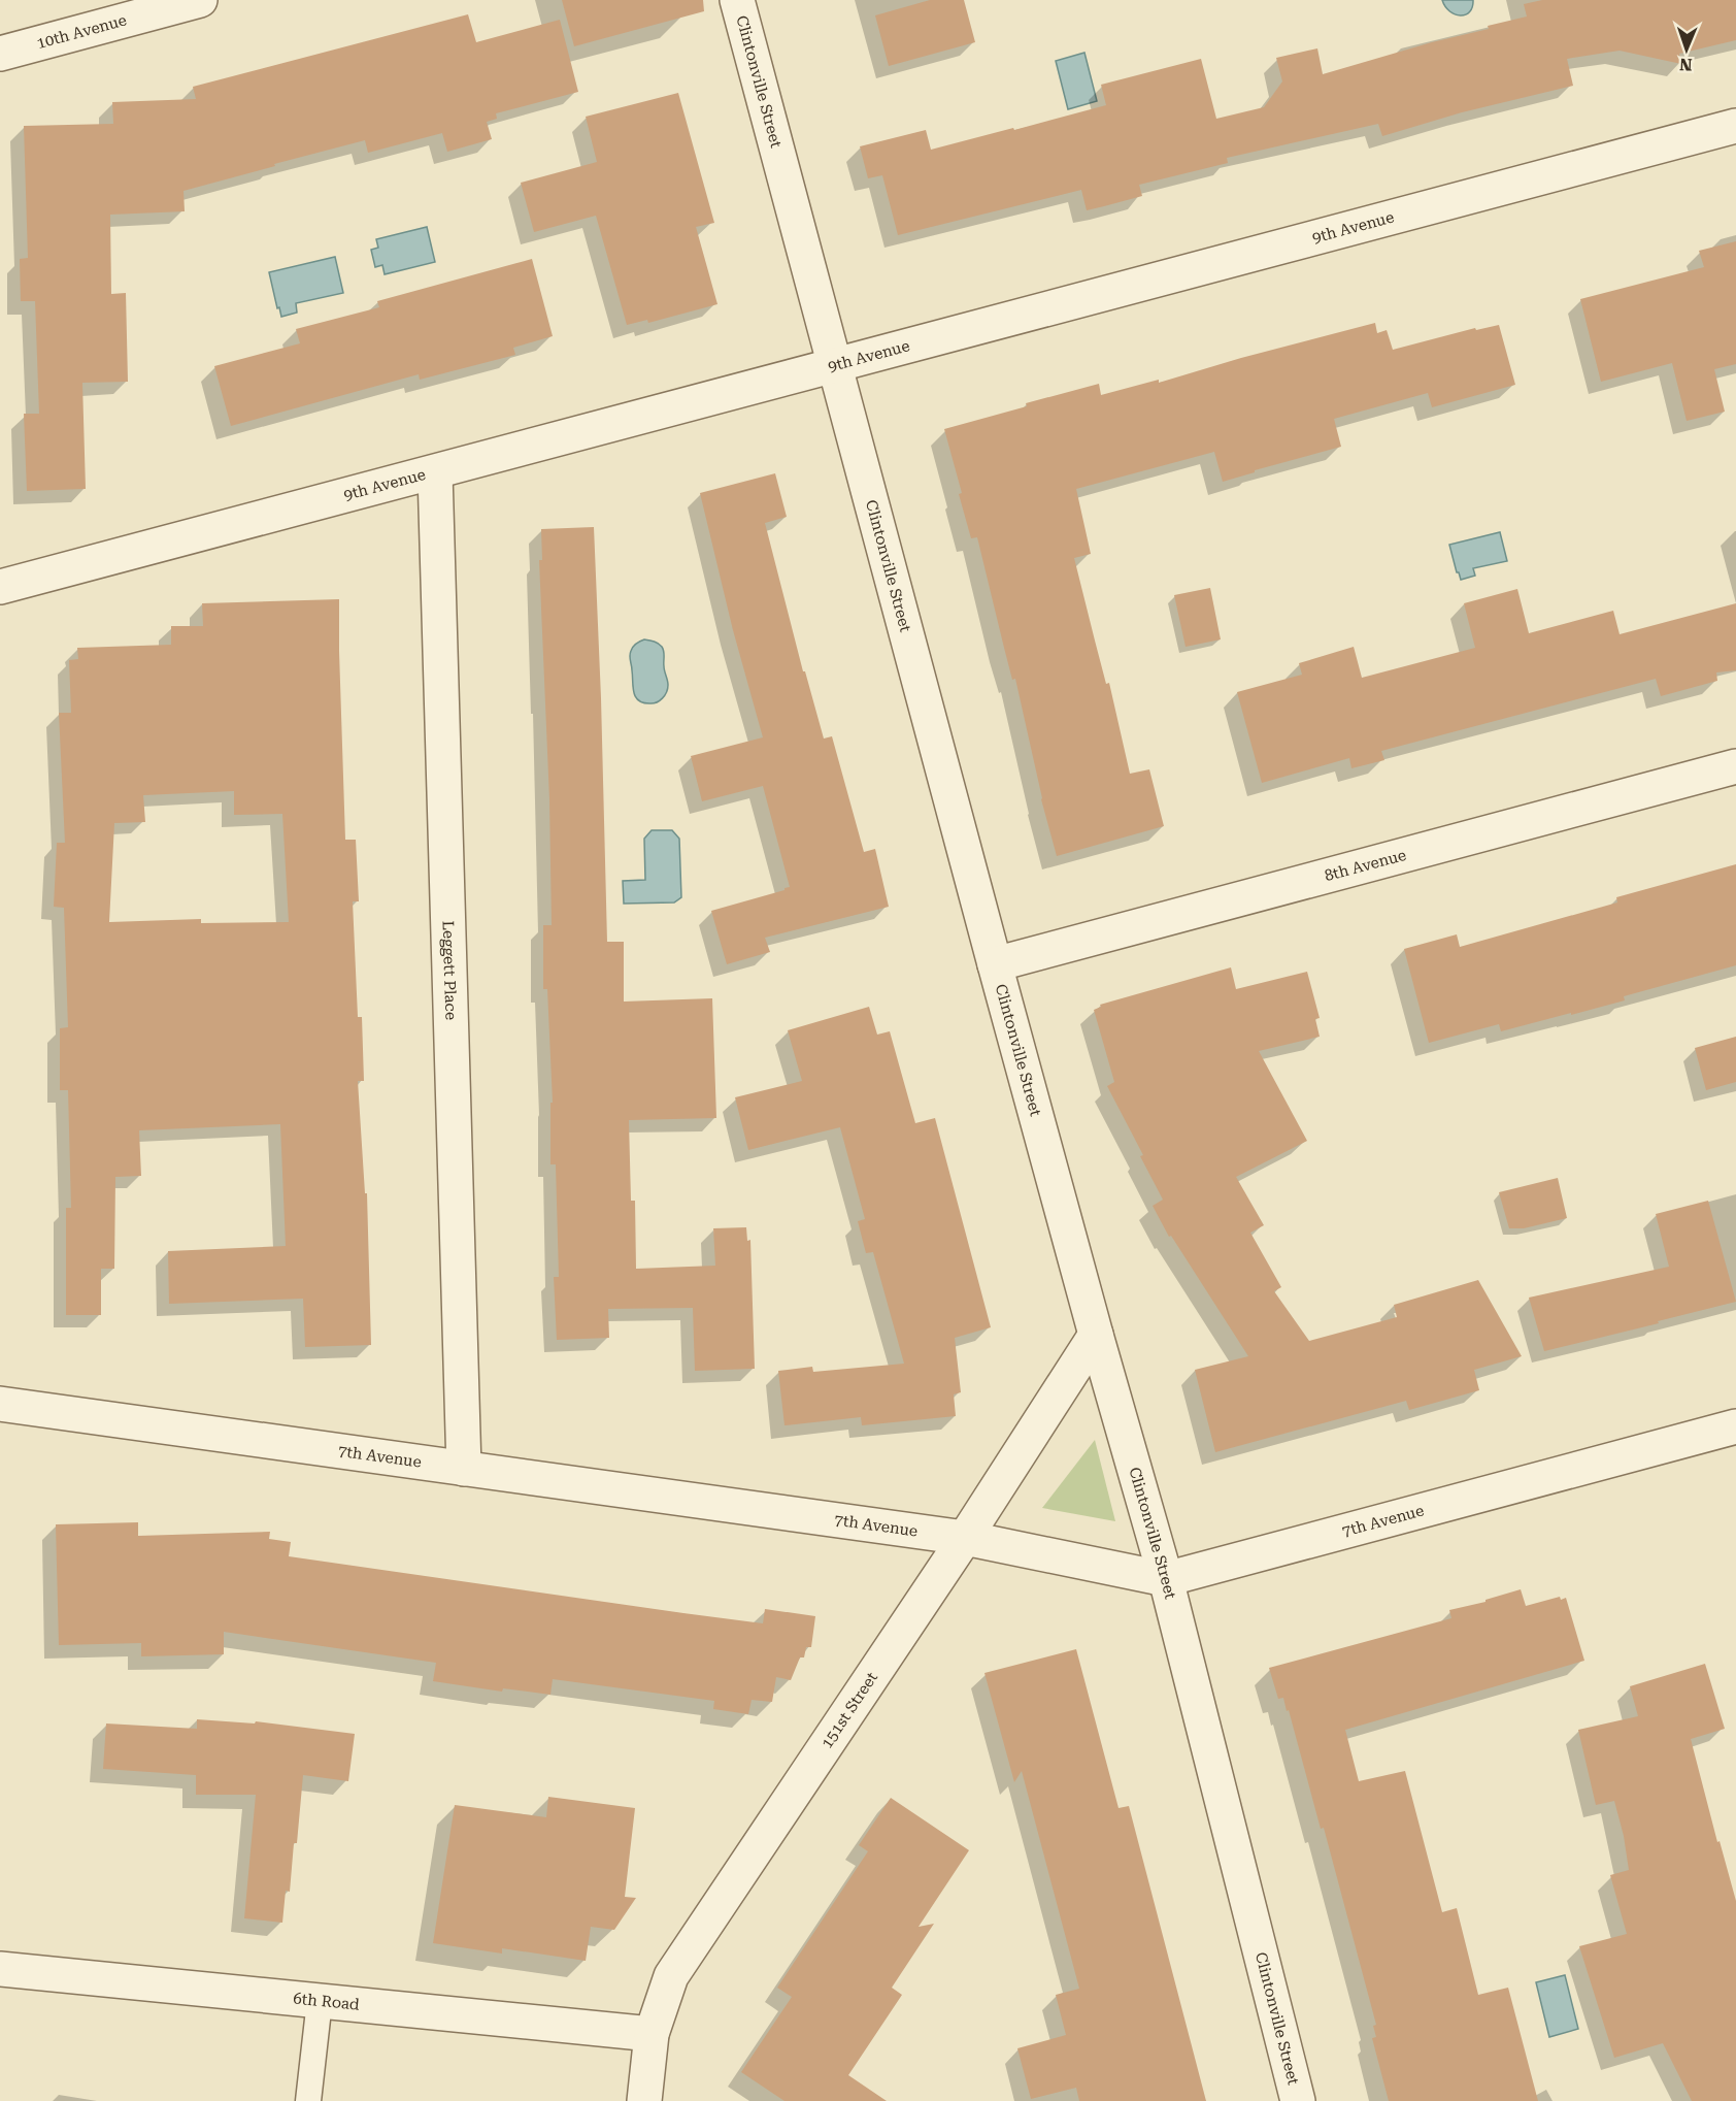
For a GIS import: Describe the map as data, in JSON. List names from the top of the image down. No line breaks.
{"streets":{"street":["10th Avenue","Clintonville Street","9th Avenue","8th Avenue","Leggett Place","7th Avenue","151st Street","6th Road"]},"crossings":[["Clintonville Street","9th Avenue"],["Clintonville Street","8th Avenue"],["Clintonville Street","7th Avenue"],["Clintonville Street","151st Street"],["9th Avenue","Leggett Place"],["Leggett Place","7th Avenue"],["7th Avenue","151st Street"],["151st Street","6th Road"]],"north":"bottom"}
